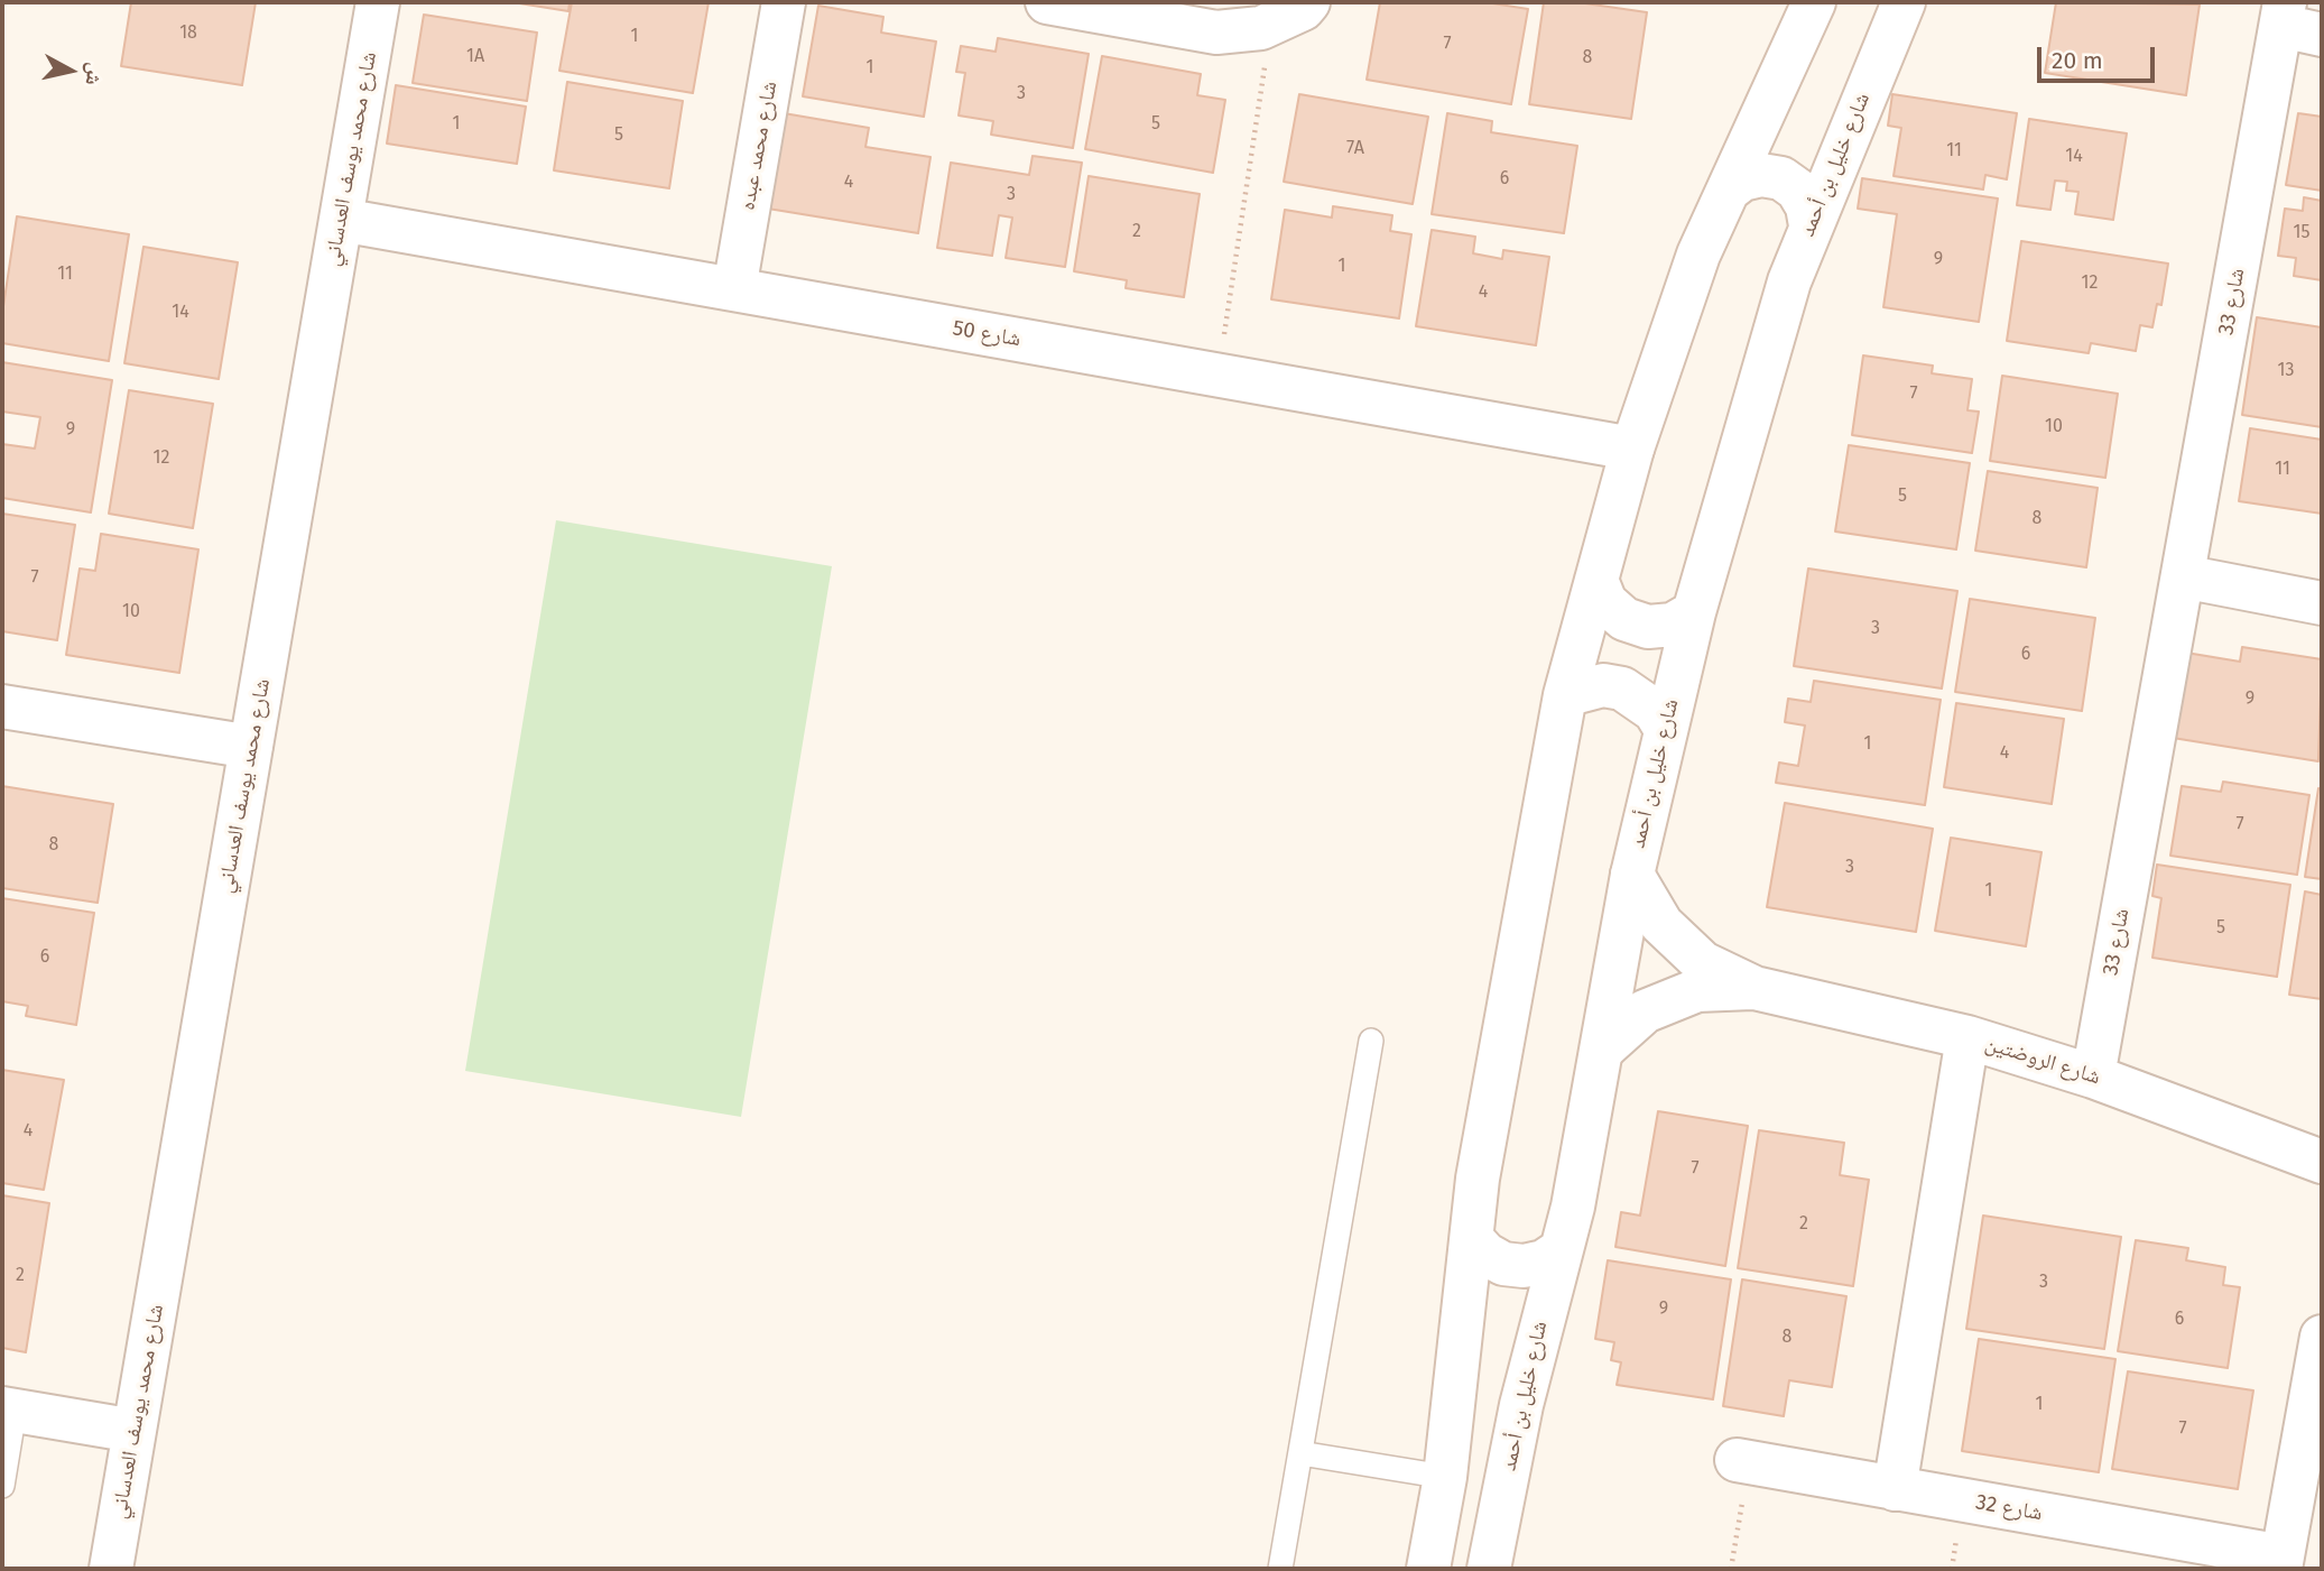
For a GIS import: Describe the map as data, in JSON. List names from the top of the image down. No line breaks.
{"streets":{"street":["شارع محمد عبده","شارع محمد يوسف العدساني","شارع خليل بن أحمد","شارع 33","شارع 50","شارع الروضتين","شارع 32"]},"crossings":[["شارع محمد عبده","شارع 50"],["شارع محمد يوسف العدساني","شارع 50"],["شارع خليل بن أحمد","شارع الروضتين"],["شارع 33","شارع الروضتين"]],"house_numbers":["18","1","7","1A","8","1","3","1","5","5","7A","11","14","6","4","3","2","15","9","1","11","12","4","14","13","7","10","9","12","11","5","8","7","10","3","6","9","1","4","7","8","3","1","5","6","4","7","2","2","3","9","6","8","1","7"],"scale_bar":"20 m","north":"right"}
